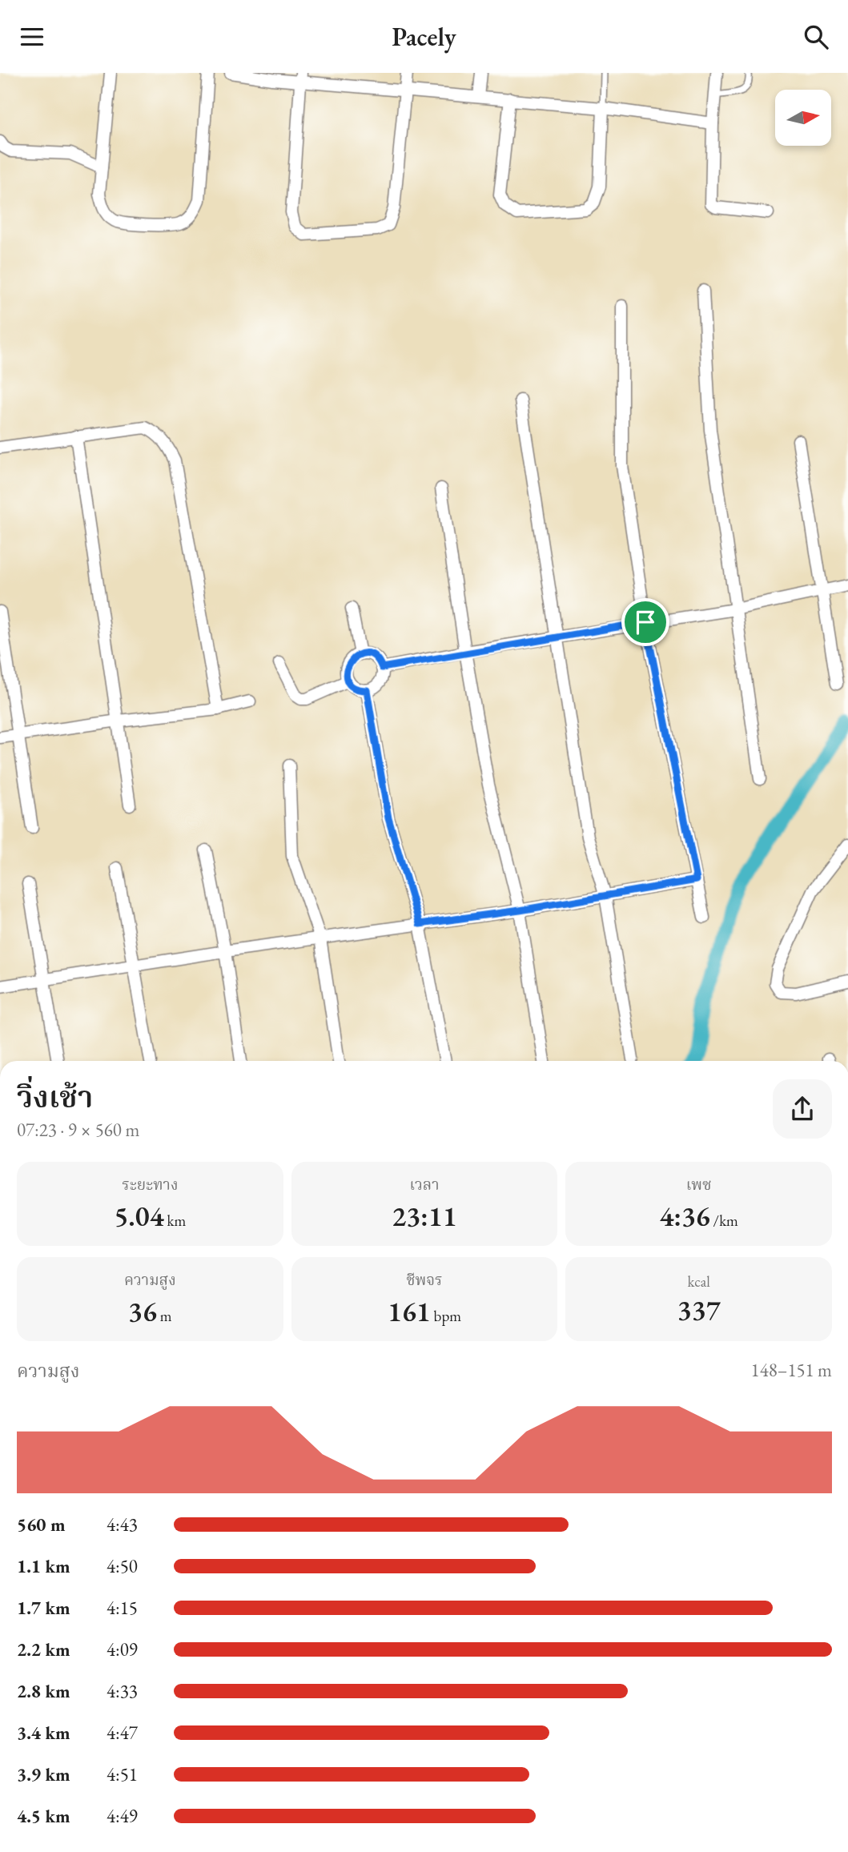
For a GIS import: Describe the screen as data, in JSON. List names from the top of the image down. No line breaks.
{"north":"right","page":{"header":"Pacely","heading":["วิ่งเช้า","07:23 · 9 × 560 m"],"stats":[["ระยะทาง","5.04 km"],["เวลา","23:11"],["เพซ","4:36 /km"],["ความสูง","36 m"],["ชีพจร","161 bpm"],["kcal","337"]],"chart":["ความสูง","148–151 m"],"list":[{"name":"560 m","note":"4:43"},{"name":"1.1 km","note":"4:50"},{"name":"1.7 km","note":"4:15"},{"name":"2.2 km","note":"4:09"},{"name":"2.8 km","note":"4:33"},{"name":"3.4 km","note":"4:47"},{"name":"3.9 km","note":"4:51"},{"name":"4.5 km","note":"4:49"}]}}
